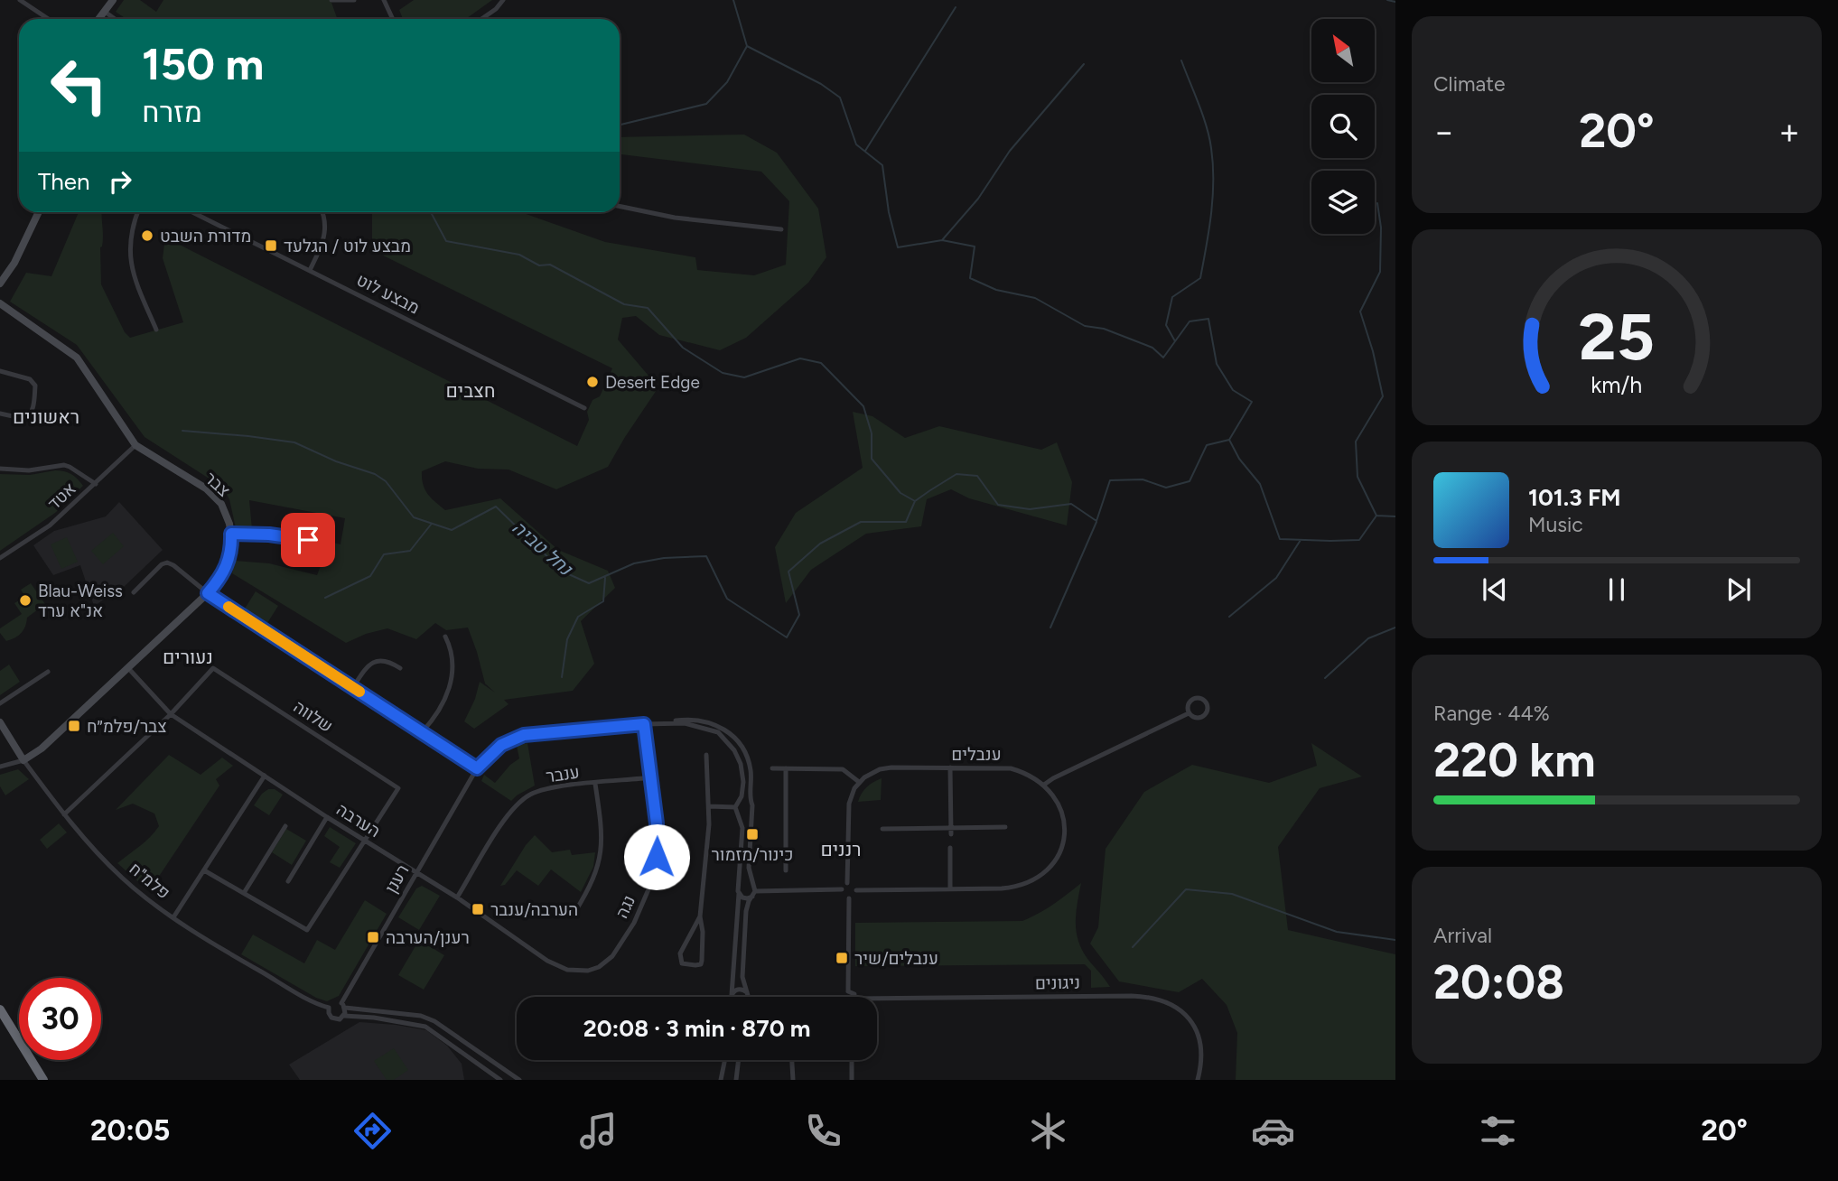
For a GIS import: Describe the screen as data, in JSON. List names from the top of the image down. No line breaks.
{"streets":{"street":["מבצע לוט","צבר","אטד","שלווה","ענבלים","ענבר","הערבה","רענן","פלמ\"ח","נגה","ניגונים"]},"crossings":[["צבר","אטד"],["צבר","הערבה"],["צבר","פלמ\"ח"],["שלווה","הערבה"],["ענבר","הערבה"],["ענבר","נגה"],["הערבה","רענן"],["הערבה","נגה"],["רענן","פלמ\"ח"],["רענן","נגה"]],"districts":["חצבים","ראשונים","נעורים","רננים"],"water":["נחל טביה"],"places":{"other":["מדורת השבט","Desert Edge","Blau-Weiss אנ\"א ערד"],"transit":["מבצע לוט / הגלעד","צבר/פלמ״ח","כינור/מזמור","הערבה/ענבר","רענן/הערבה","ענבלים/שיר"]},"north":"top left","page":{"tile":["Climate",["Range · 44%","220 km"],["Arrival","20:08"]],"turn":["150 m","מזרח"],"heat":["−","20°","+"],"then":"Then","song":["101.3 FM","Music"],"limit":"30","trip":"20:08 · 3 min · 870 m","tabs":["20:05","20°"],"gauge":["25","km/h"]}}
